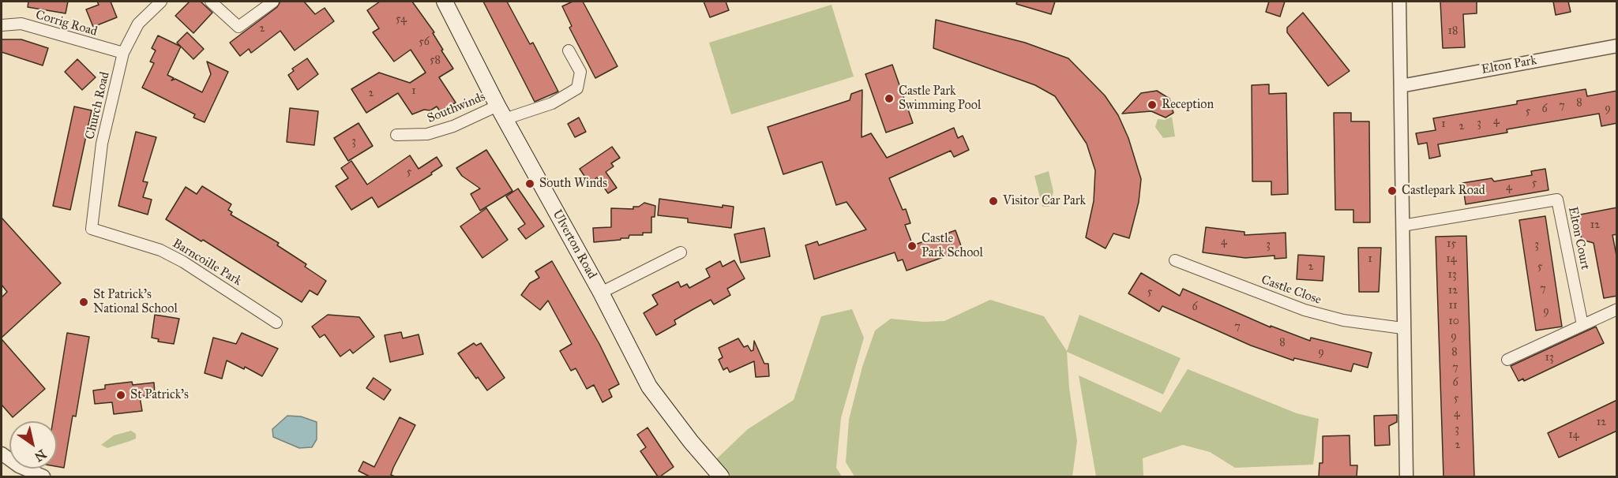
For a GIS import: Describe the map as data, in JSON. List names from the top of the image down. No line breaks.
{"streets":{"main road":["Ulverton Road"],"street":["Corrig Road","Elton Park","Church Road","Southwinds","Elton Court","Barncoille Park","Castle Close"]},"crossings":[["Corrig Road","Church Road"],["Church Road","Barncoille Park"],["Southwinds","Ulverton Road"]],"places":["Castle Park Swimming Pool","Reception","South Winds","Castlepark Road","Visitor Car Park","Castle Park School","St Patrick's National School","St Patrick's"],"house_numbers":["54","2","18","56","58","1","2","8","7","9","6","5","4","3","1","2","3","5","5","4","12","4","15","3","3","1","14","2","5","13","7","12","5","11","6","9","10","7","9","8","9","8","13","7","6","5","4","12","3","14","2"],"north":"bottom right"}
